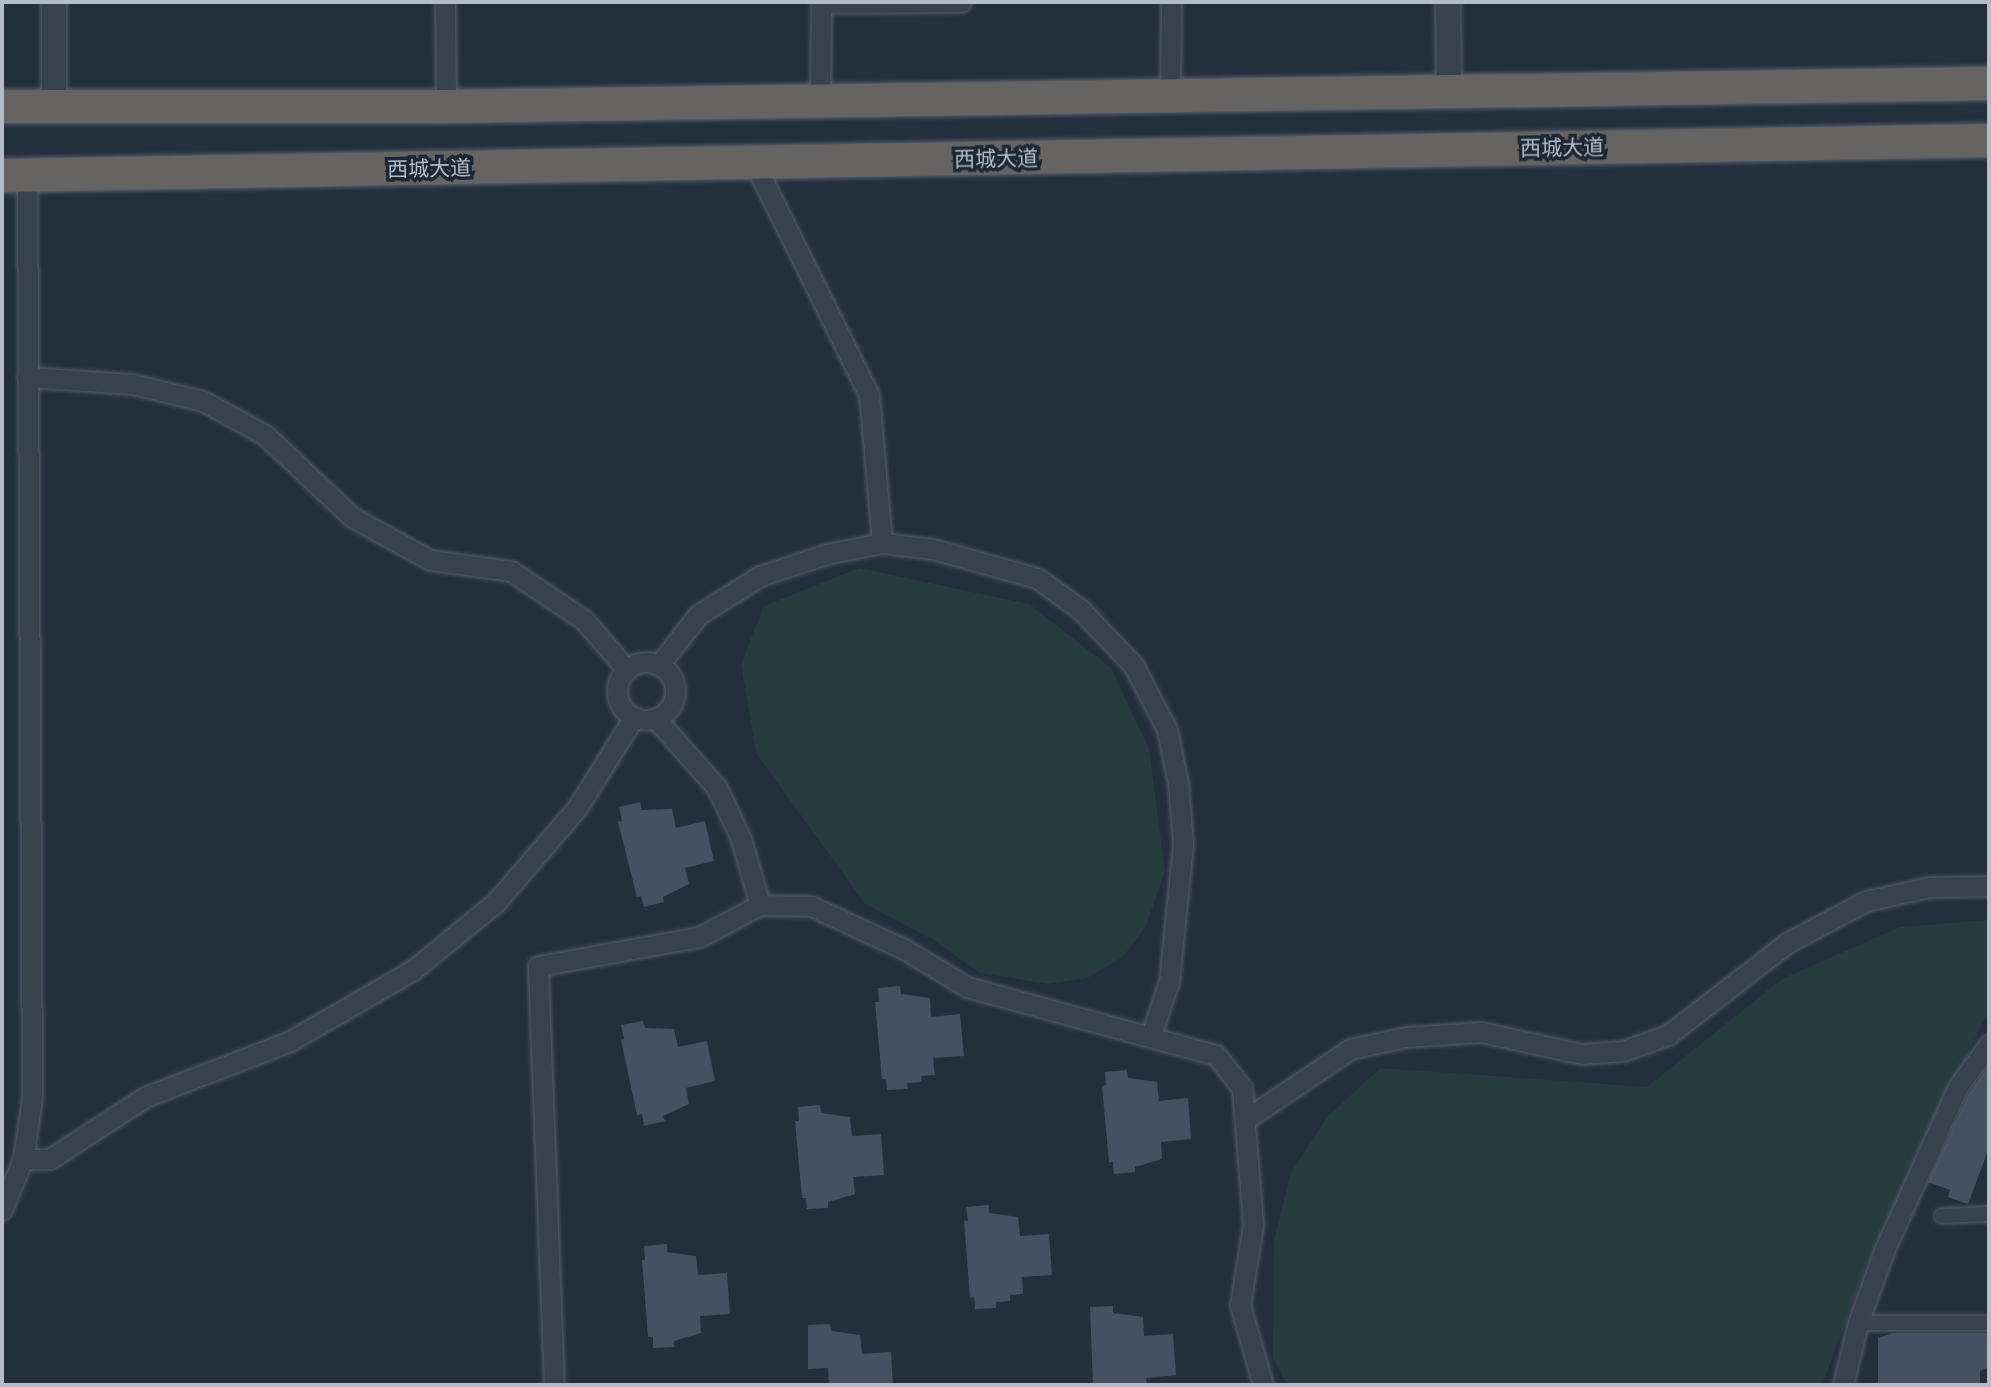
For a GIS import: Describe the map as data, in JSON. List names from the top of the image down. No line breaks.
{"streets":{"highway":["西城大道"]}}
